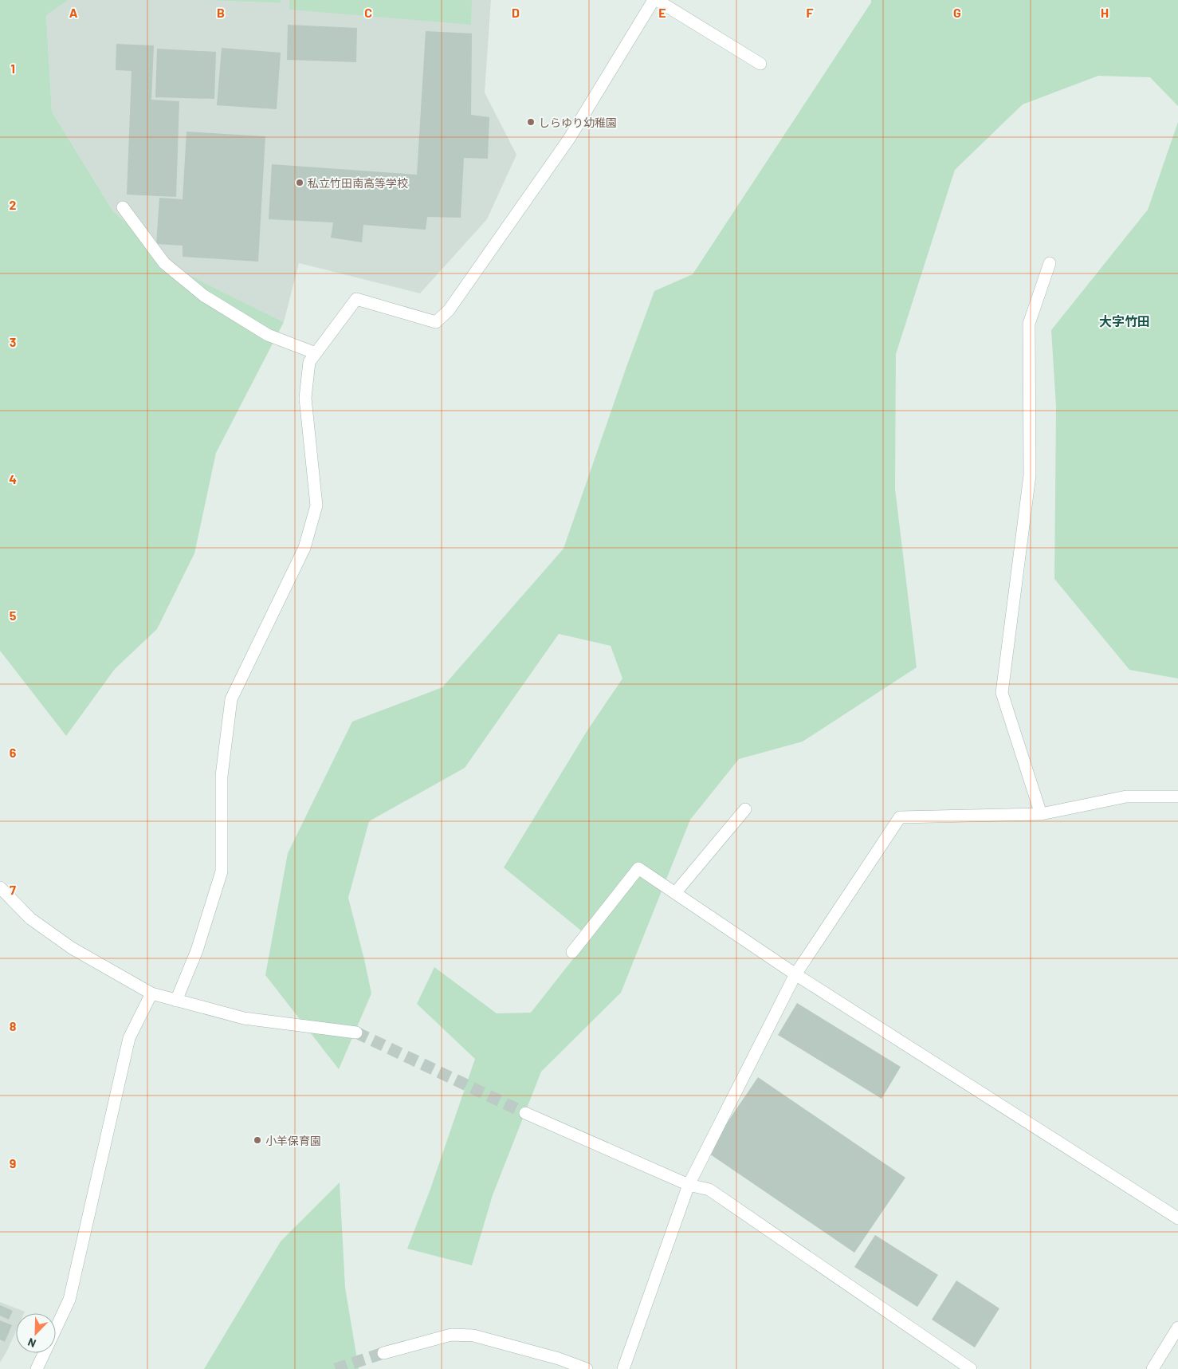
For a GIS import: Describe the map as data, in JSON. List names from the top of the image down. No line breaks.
{"districts":["大字竹田"],"places":["しらゆり幼稚園","私立竹田南高等学校","小羊保育園"],"north":"bottom left","grid":{"columns":["A","B","C","D","E","F","G","H"],"rows":["1","2","3","4","5","6","7","8","9"]}}
